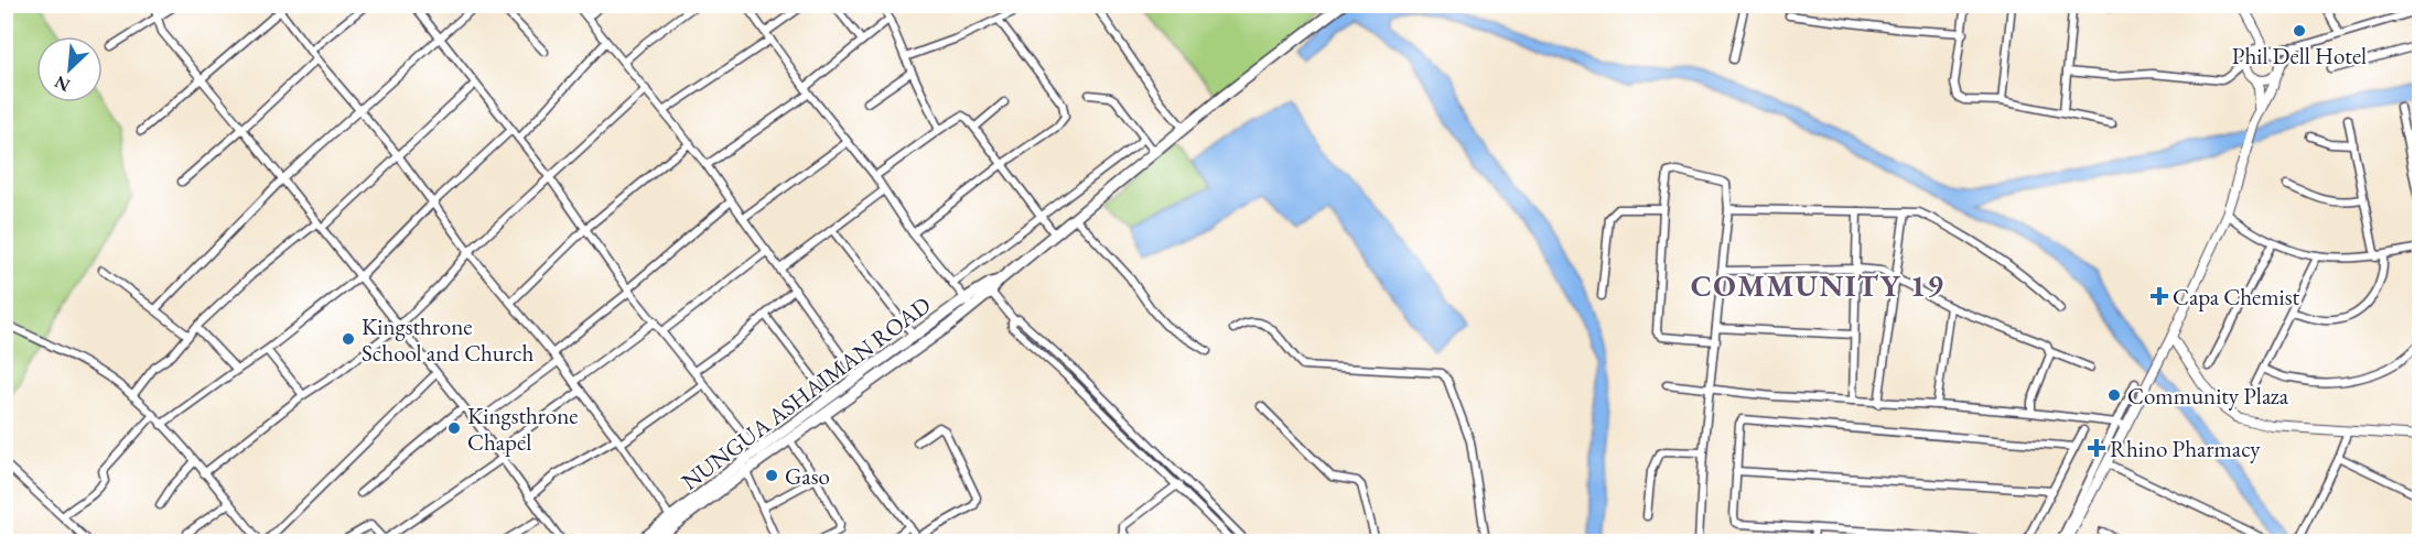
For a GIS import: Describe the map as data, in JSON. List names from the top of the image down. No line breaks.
{"streets":{"main road":["NUNGUA ASHAIMAN ROAD"]},"districts":["COMMUNITY 19"],"places":{"other":["Phil Dell Hotel","Kingsthrone School and Church","Community Plaza","Kingsthrone Chapel","Gaso"],"health":["Capa Chemist","Rhino Pharmacy"]},"north":"bottom left"}
